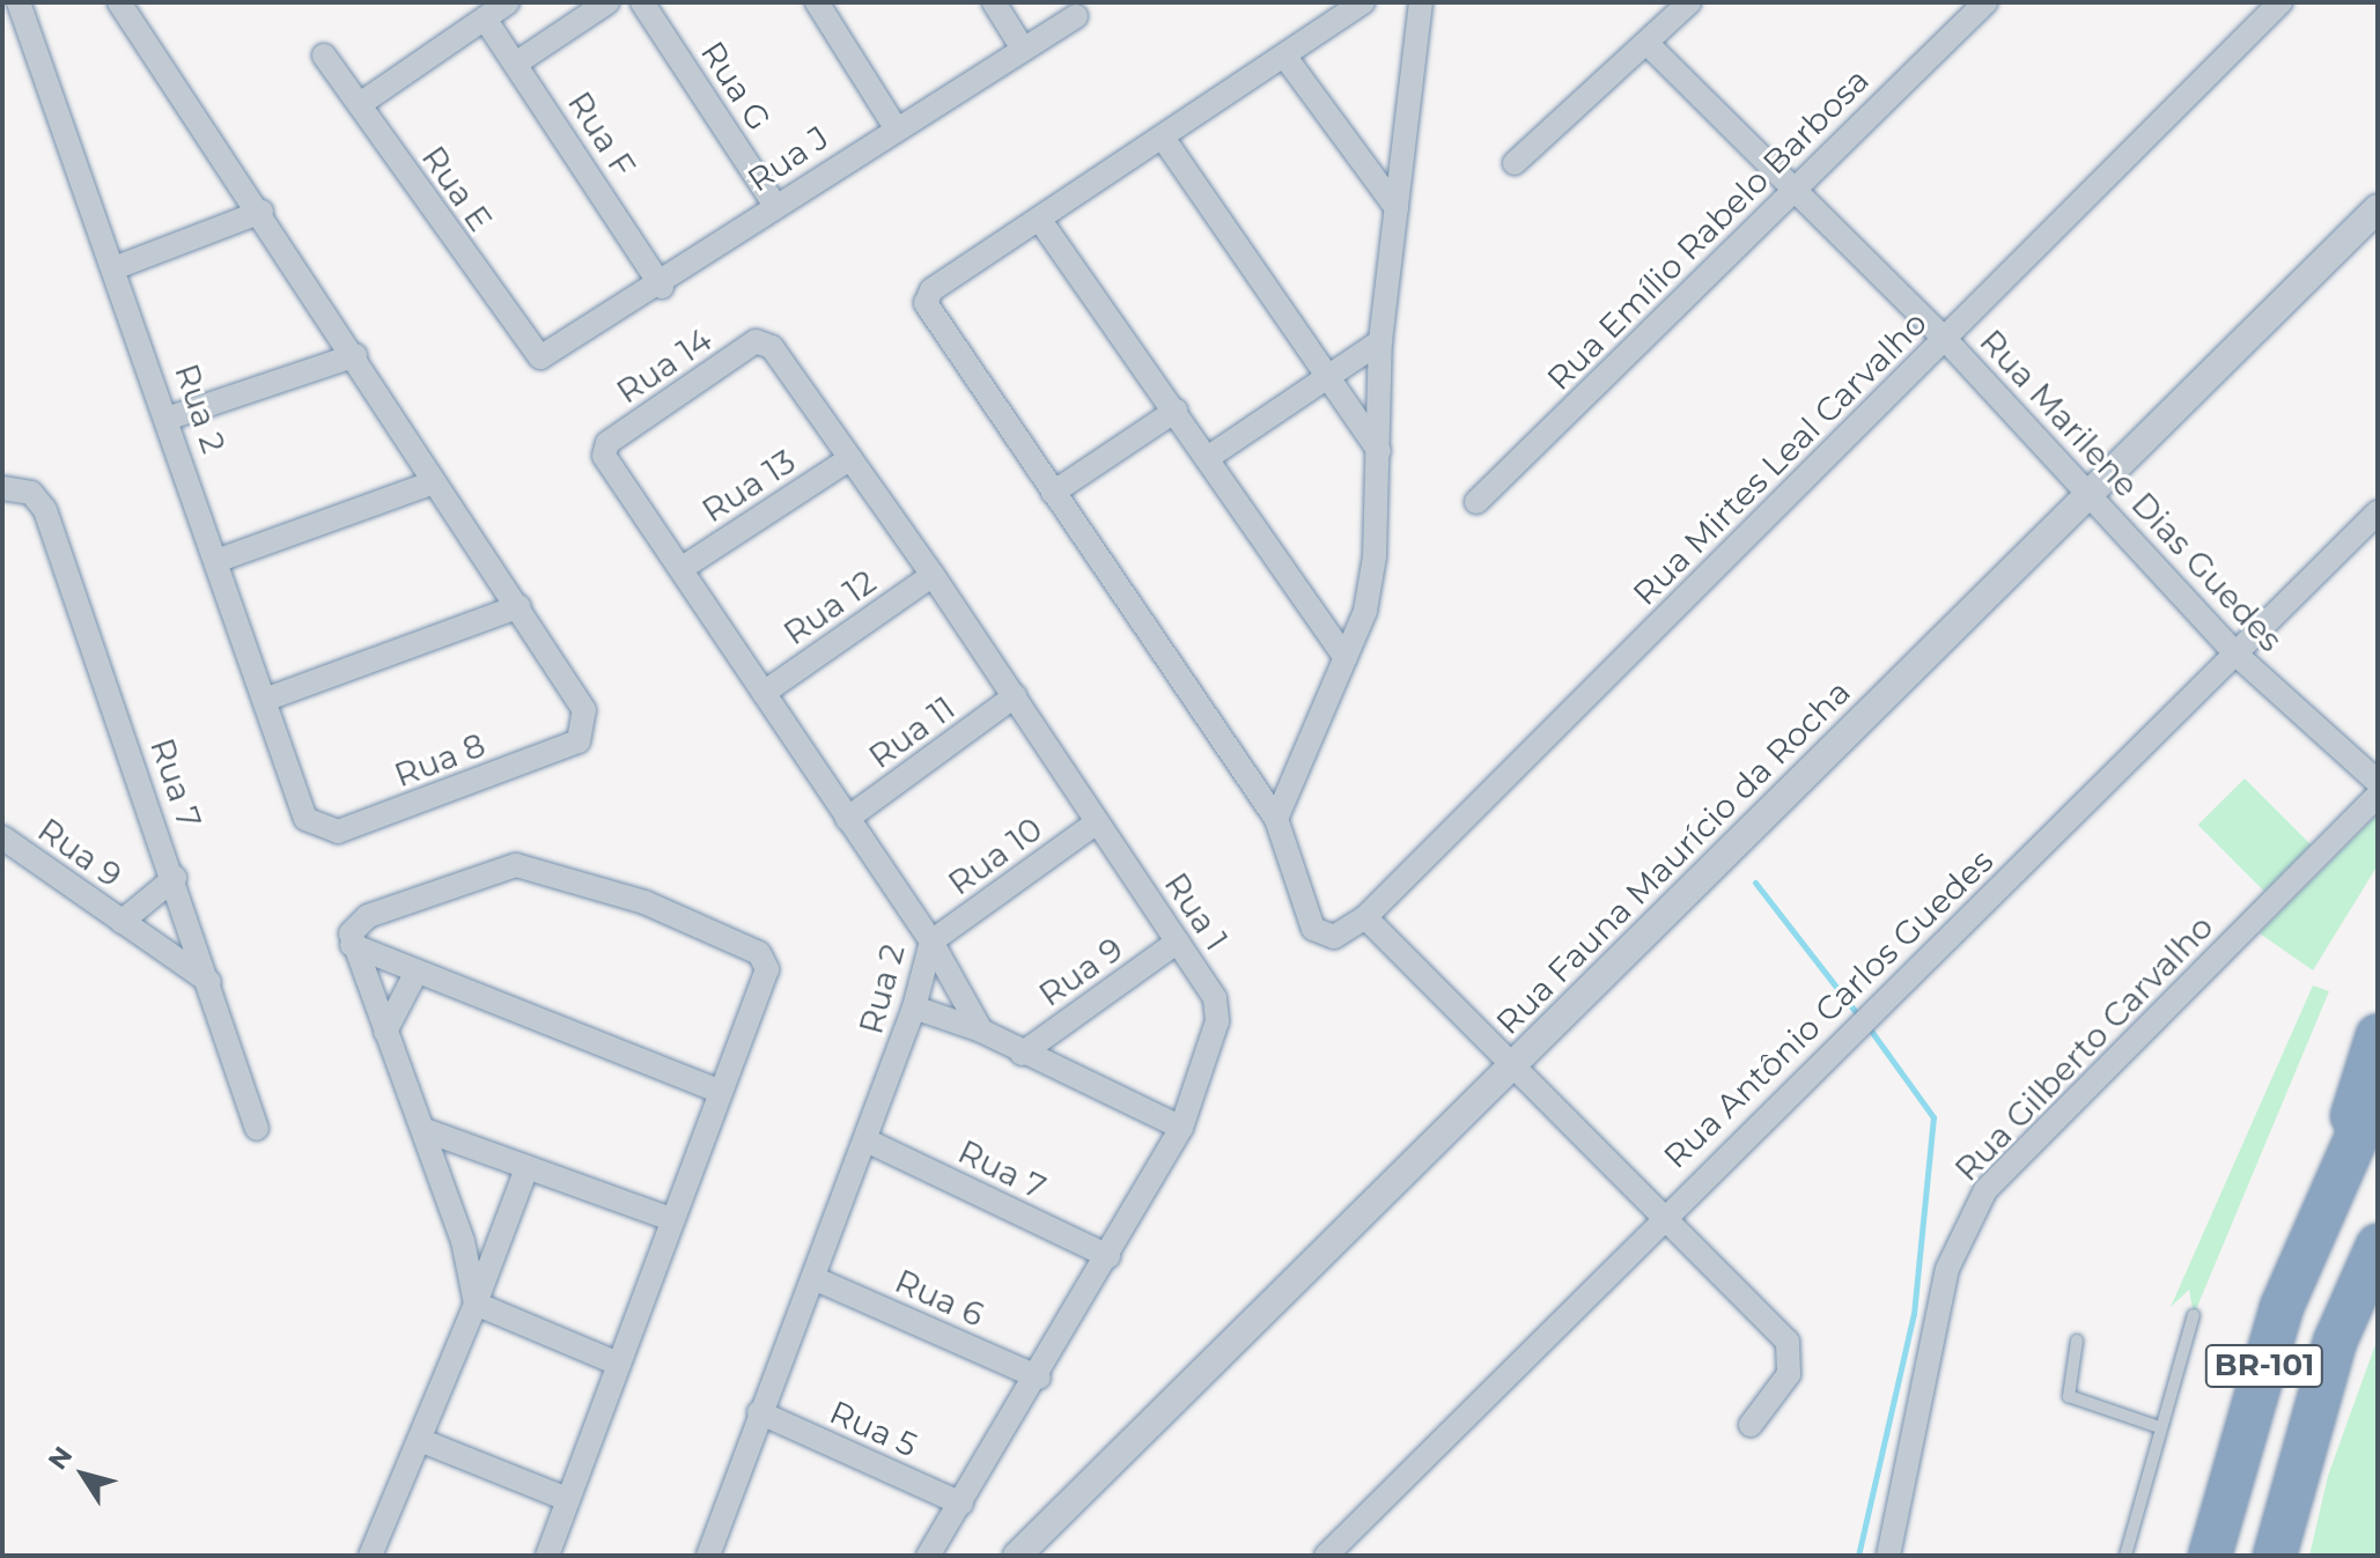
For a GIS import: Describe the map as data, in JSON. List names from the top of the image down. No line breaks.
{"streets":{"highway":["BR-101"],"street":["Rua G","Rua F","Rua J","Rua E","Rua Emílio Rabelo Barbosa","Rua 14","Rua 2","Rua Mirtes Leal Carvalho","Rua 13","Rua Marilene Dias Guedes","Rua 12","Rua 11","Rua 8","Rua 7","Rua 9","Rua 10","Rua Fauna Maurício da Rocha","Rua 1","Rua Antônio Carlos Guedes","Rua Gilberto Carvalho","Rua 6","Rua 5"]},"crossings":[["Rua G","Rua J"],["Rua F","Rua J"],["Rua J","Rua E"],["Rua Emílio Rabelo Barbosa","Rua Marilene Dias Guedes"],["Rua 14","Rua 2"],["Rua 14","Rua 1"],["Rua 2","Rua 13"],["Rua 2","Rua 12"],["Rua 2","Rua 11"],["Rua 2","Rua 8"],["Rua 2","Rua 7"],["Rua 2","Rua 10"],["Rua 2","Rua 6"],["Rua 2","Rua 5"],["Rua Mirtes Leal Carvalho","Rua Marilene Dias Guedes"],["Rua 13","Rua 1"],["Rua Marilene Dias Guedes","Rua Fauna Maurício da Rocha"],["Rua Marilene Dias Guedes","Rua Antônio Carlos Guedes"],["Rua 12","Rua 1"],["Rua 11","Rua 1"],["Rua 7","Rua 9"],["Rua 7","Rua 1"],["Rua 9","Rua 1"],["Rua 10","Rua 1"],["Rua 1","Rua 6"],["Rua 1","Rua 5"]],"north":"top left"}
